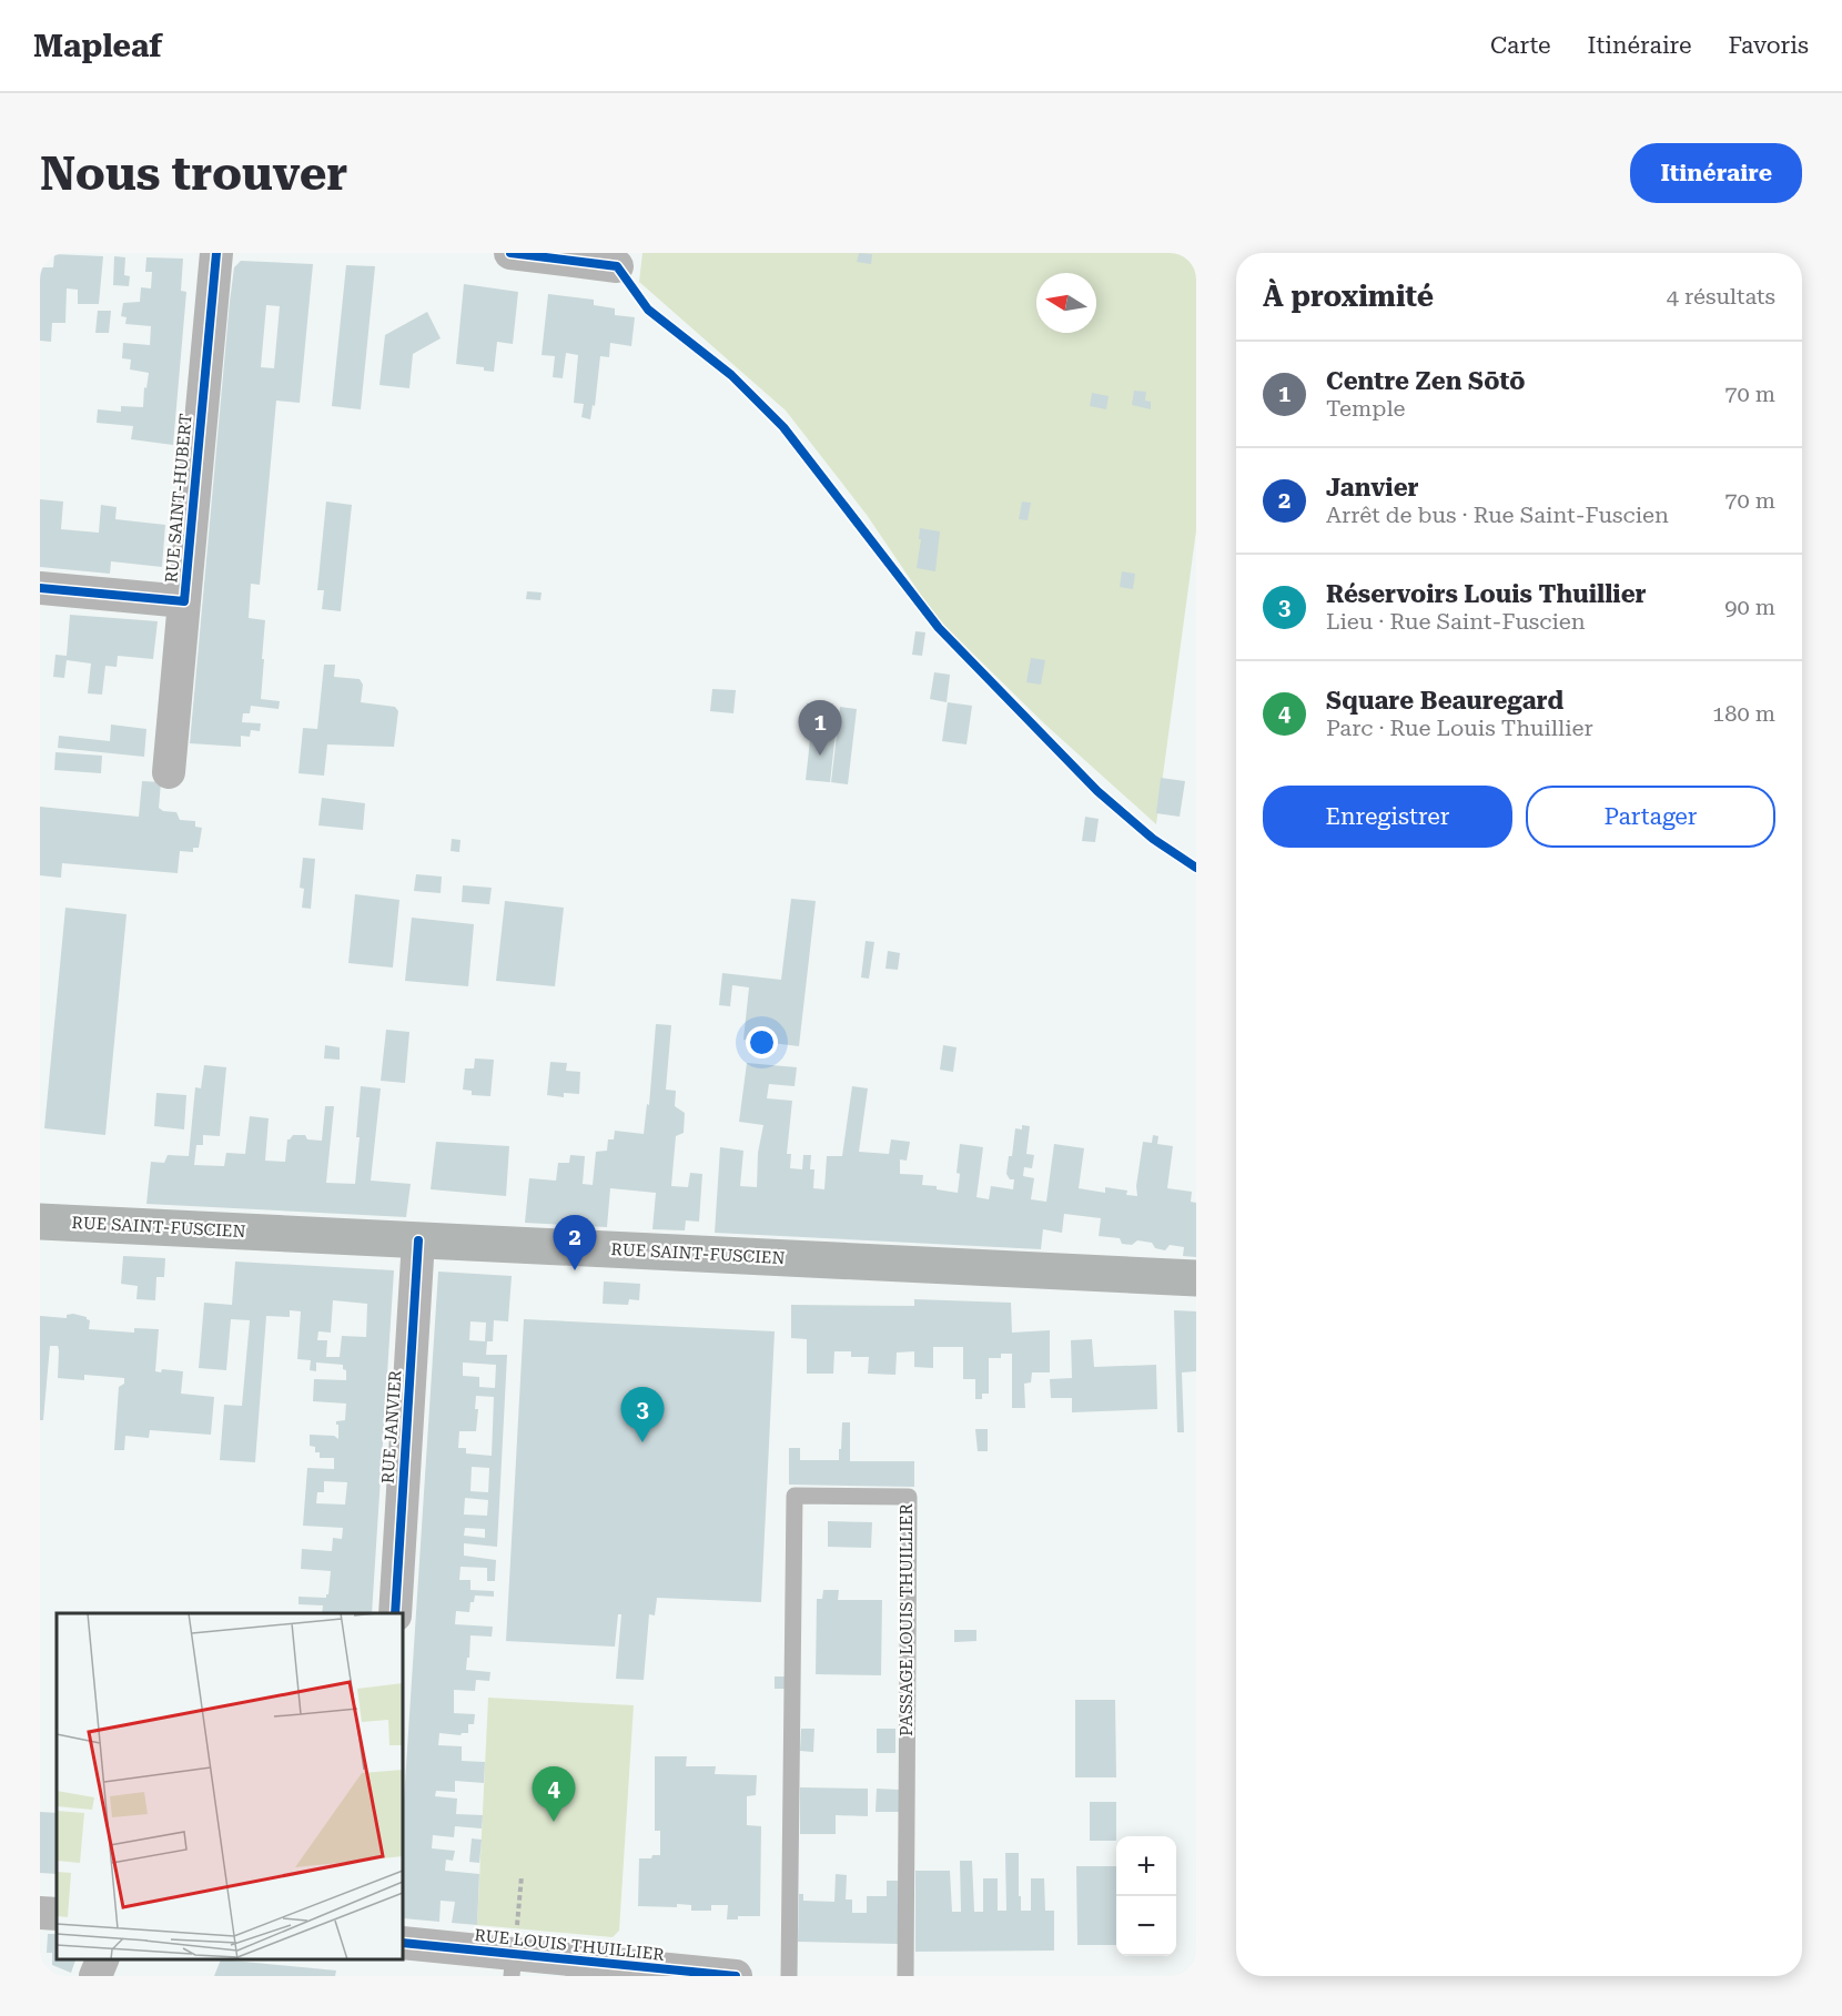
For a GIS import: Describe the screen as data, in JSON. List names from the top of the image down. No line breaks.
{"streets":{"main road":["RUE SAINT-FUSCIEN"],"street":["RUE SAINT-HUBERT","RUE JANVIER","RUE LOUIS THUILLIER"],"lane":["PASSAGE LOUIS THUILLIER"]},"crossings":[["RUE SAINT-FUSCIEN","RUE JANVIER"]],"north":"left","page":{"header":"Mapleaf","nav":["Carte","Itinéraire","Favoris"],"buttons":["Itinéraire",["Enregistrer","Partager"]],"title":"Nous trouver","heading":["À proximité","4 résultats"],"list":[{"mark":"1","name":"Centre Zen Sōtō","note":"Temple","value":"70 m"},{"mark":"2","name":"Janvier","note":"Arrêt de bus · Rue Saint-Fuscien","value":"70 m"},{"mark":"3","name":"Réservoirs Louis Thuillier","note":"Lieu · Rue Saint-Fuscien","value":"90 m"},{"mark":"4","name":"Square Beauregard","note":"Parc · Rue Louis Thuillier","value":"180 m"}],"pins":["1","2","3","4"],"map_buttons":["+","−"]}}
